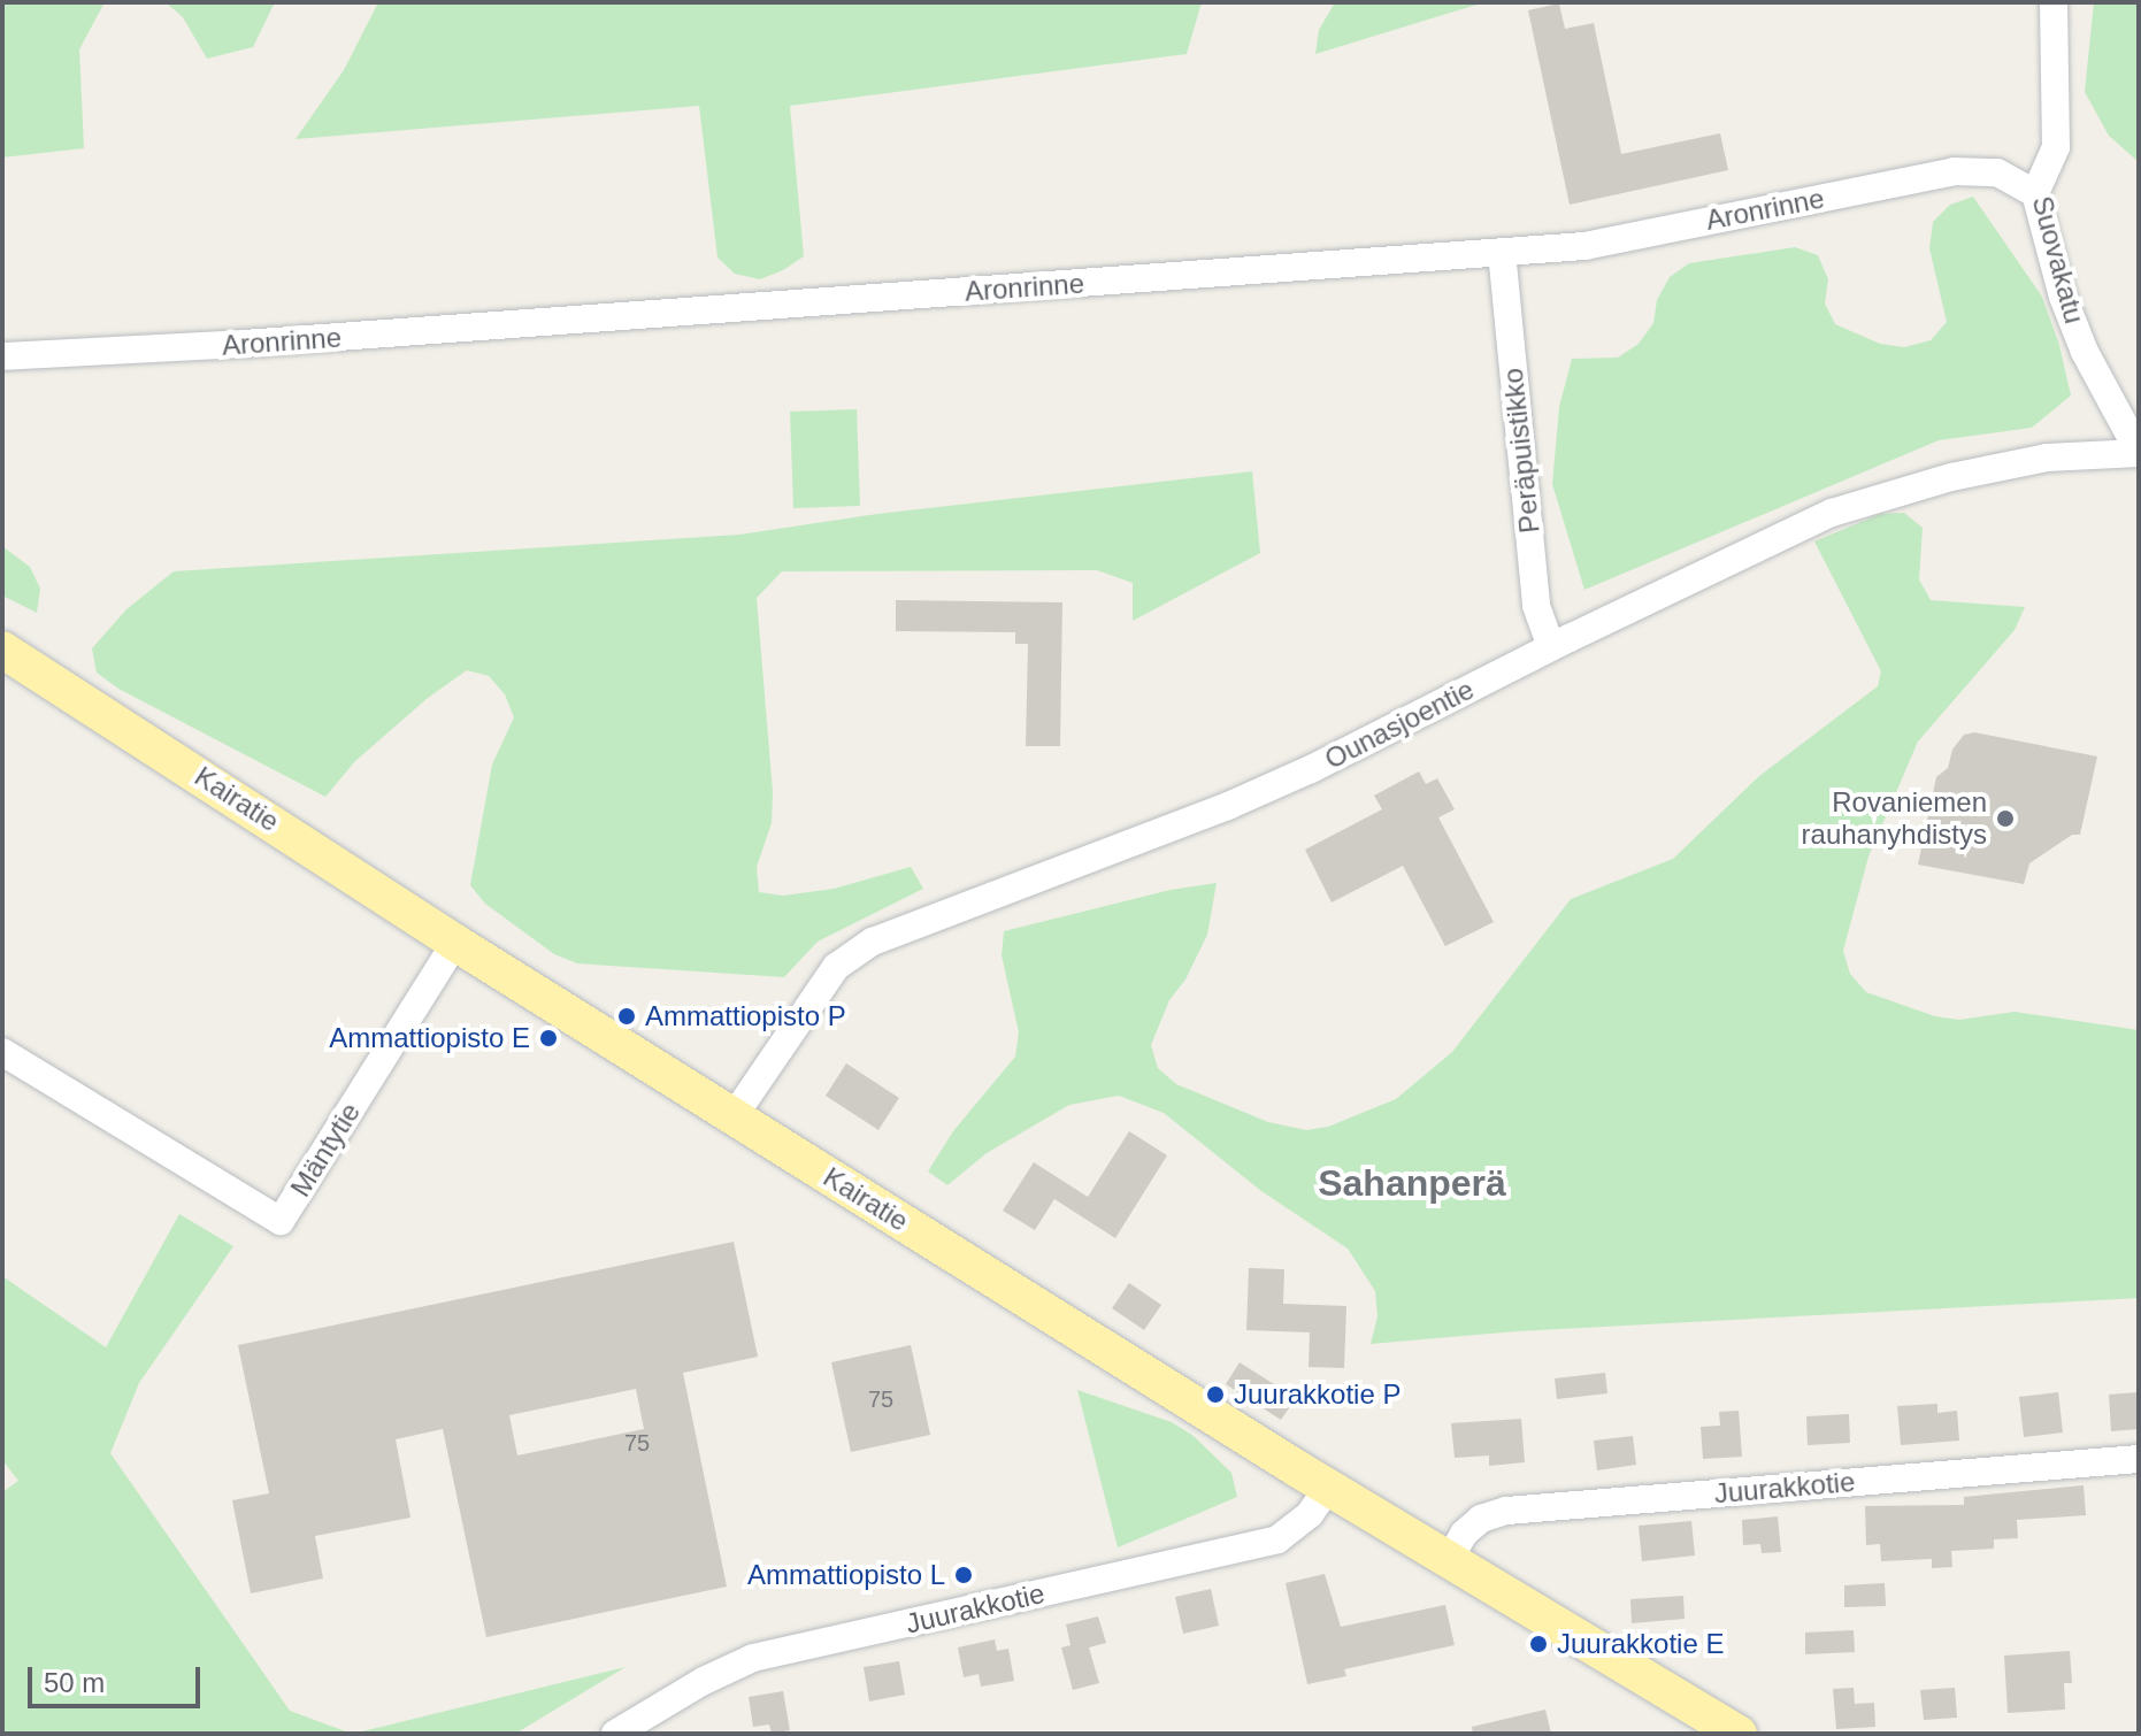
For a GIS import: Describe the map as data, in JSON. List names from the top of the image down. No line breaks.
{"streets":{"main road":["Kairatie"],"street":["Aronrinne","Suovakatu","Peräpuistikko","Ounasjoentie","Mäntytie","Juurakkotie"]},"crossings":[["Aronrinne","Suovakatu"],["Aronrinne","Peräpuistikko"],["Suovakatu","Ounasjoentie"],["Peräpuistikko","Ounasjoentie"],["Ounasjoentie","Kairatie"],["Kairatie","Mäntytie"],["Kairatie","Juurakkotie"]],"districts":["Sahanperä"],"places":["Rovaniemen rauhanyhdistys","Ammattiopisto P","Ammattiopisto E","Juurakkotie P","Ammattiopisto L","Juurakkotie E"],"house_numbers":["75","75"],"scale_bar":"50 m"}
